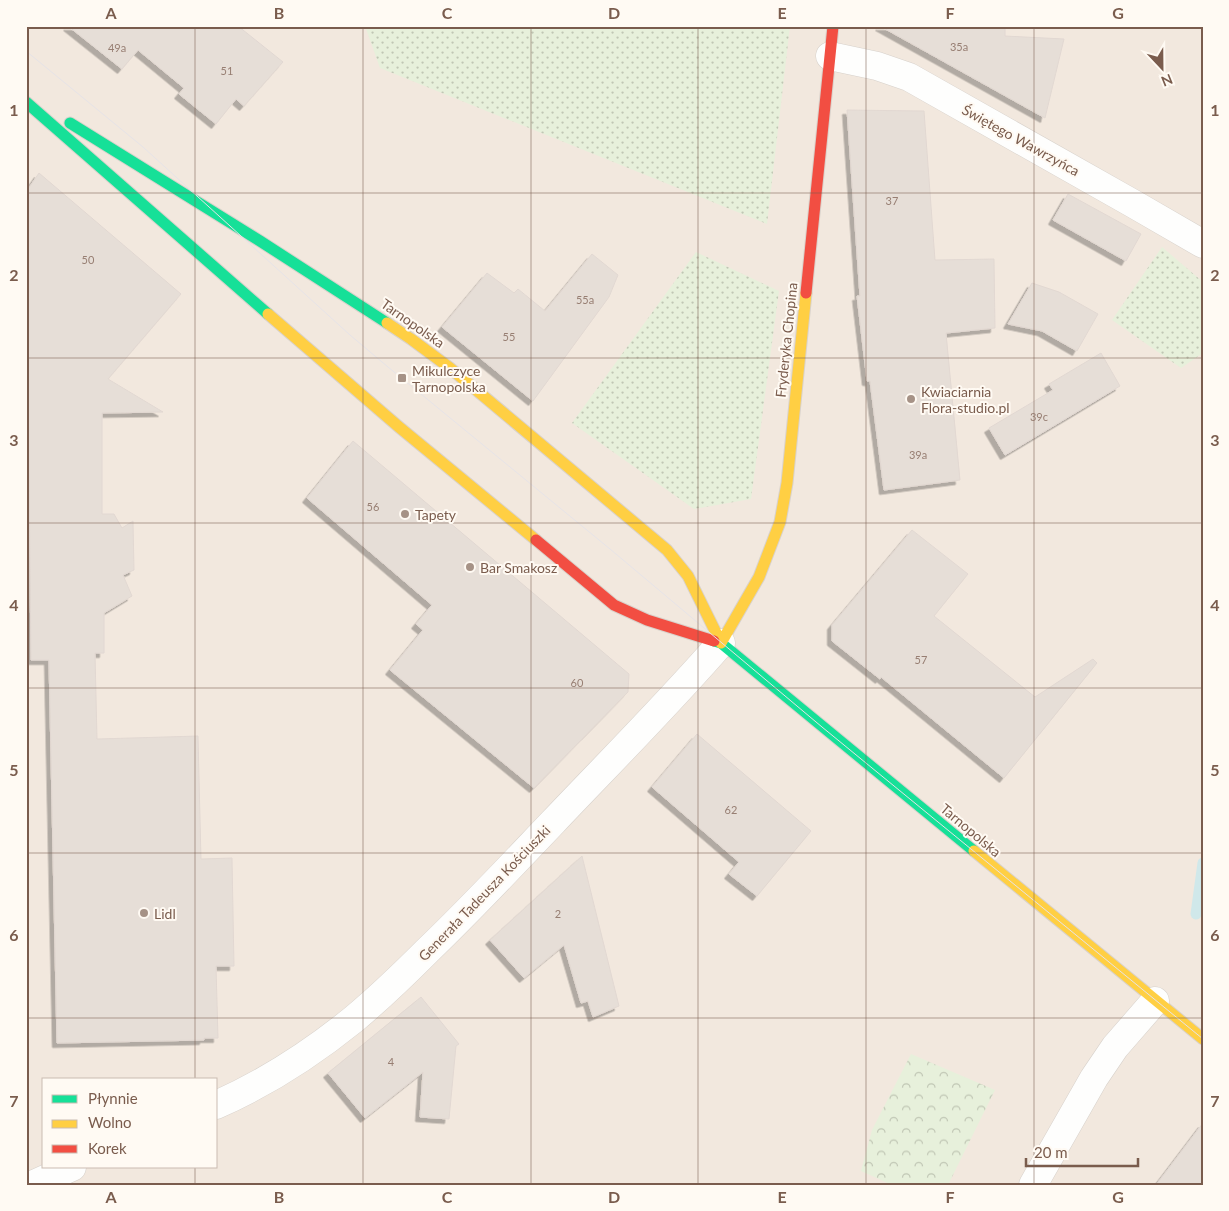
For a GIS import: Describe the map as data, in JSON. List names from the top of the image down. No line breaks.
{"streets":{"main road":["Tarnopolska","Fryderyka Chopina"],"street":["Świętego Wawrzyńca","Generała Tadeusza Kościuszki"]},"crossings":[["Świętego Wawrzyńca","Fryderyka Chopina"],["Tarnopolska","Fryderyka Chopina"],["Tarnopolska","Generała Tadeusza Kościuszki"],["Fryderyka Chopina","Generała Tadeusza Kościuszki"]],"places":{"transit":["Mikulczyce Tarnopolska"],"other":["Kwiaciarnia Flora-studio.pl","Tapety","Bar Smakosz","Lidl"]},"house_numbers":["35a","49a","51","37","50","55a","55","39c","39a","56","57","60","62","2","4"],"legend":["Płynnie","Wolno","Korek"],"scale_bar":"20 m","north":"bottom","grid":{"columns":["A","B","C","D","E","F","G"],"rows":["1","2","3","4","5","6","7"]}}
